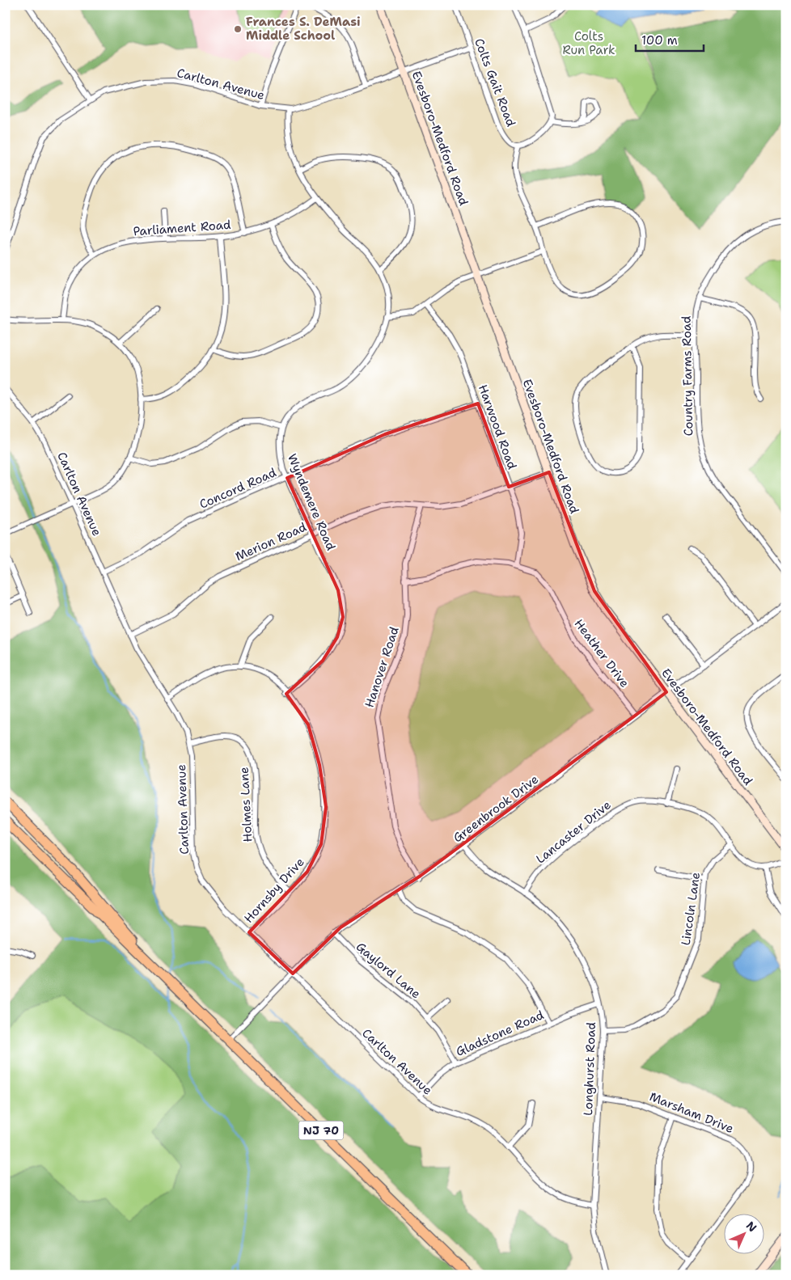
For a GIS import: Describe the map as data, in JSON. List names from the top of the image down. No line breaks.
{"streets":{"highway":["NJ 70"],"street":["Colts Gait Road","Carlton Avenue","Evesboro-Medford Road","Parliament Road","Country Farms Road","Harwood Road","Concord Road","Wyndemere Road","Merion Road","Heather Drive","Hanover Road","Holmes Lane","Greenbrook Drive","Lancaster Drive","Hornsby Drive","Lincoln Lane","Gaylord Lane","Gladstone Road","Longhurst Road","Marsham Drive"]},"crossings":[["Colts Gait Road","Carlton Avenue"],["Carlton Avenue","Evesboro-Medford Road"],["Carlton Avenue","Concord Road"],["Carlton Avenue","Merion Road"],["Carlton Avenue","Holmes Lane"],["Carlton Avenue","Greenbrook Drive"],["Carlton Avenue","Hornsby Drive"],["Carlton Avenue","Gladstone Road"],["Carlton Avenue","Longhurst Road"],["Evesboro-Medford Road","Merion Road"],["Evesboro-Medford Road","Greenbrook Drive"],["Harwood Road","Concord Road"],["Harwood Road","Merion Road"],["Harwood Road","Heather Drive"],["Concord Road","Wyndemere Road"],["Wyndemere Road","Merion Road"],["Wyndemere Road","Hornsby Drive"],["Merion Road","Hanover Road"],["Heather Drive","Hanover Road"],["Heather Drive","Greenbrook Drive"],["Hanover Road","Greenbrook Drive"],["Holmes Lane","Hornsby Drive"],["Greenbrook Drive","Gaylord Lane"],["Greenbrook Drive","Longhurst Road"],["Greenbrook Drive","NJ 70"],["Lancaster Drive","Lincoln Lane"],["Lancaster Drive","Longhurst Road"],["Lincoln Lane","Longhurst Road"],["Gaylord Lane","Gladstone Road"],["Gladstone Road","Longhurst Road"],["Longhurst Road","Marsham Drive"]],"parks":["Colts Run Park"],"places":["Frances S. DeMasi Middle School"],"scale_bar":"100 m","north":"top right"}
